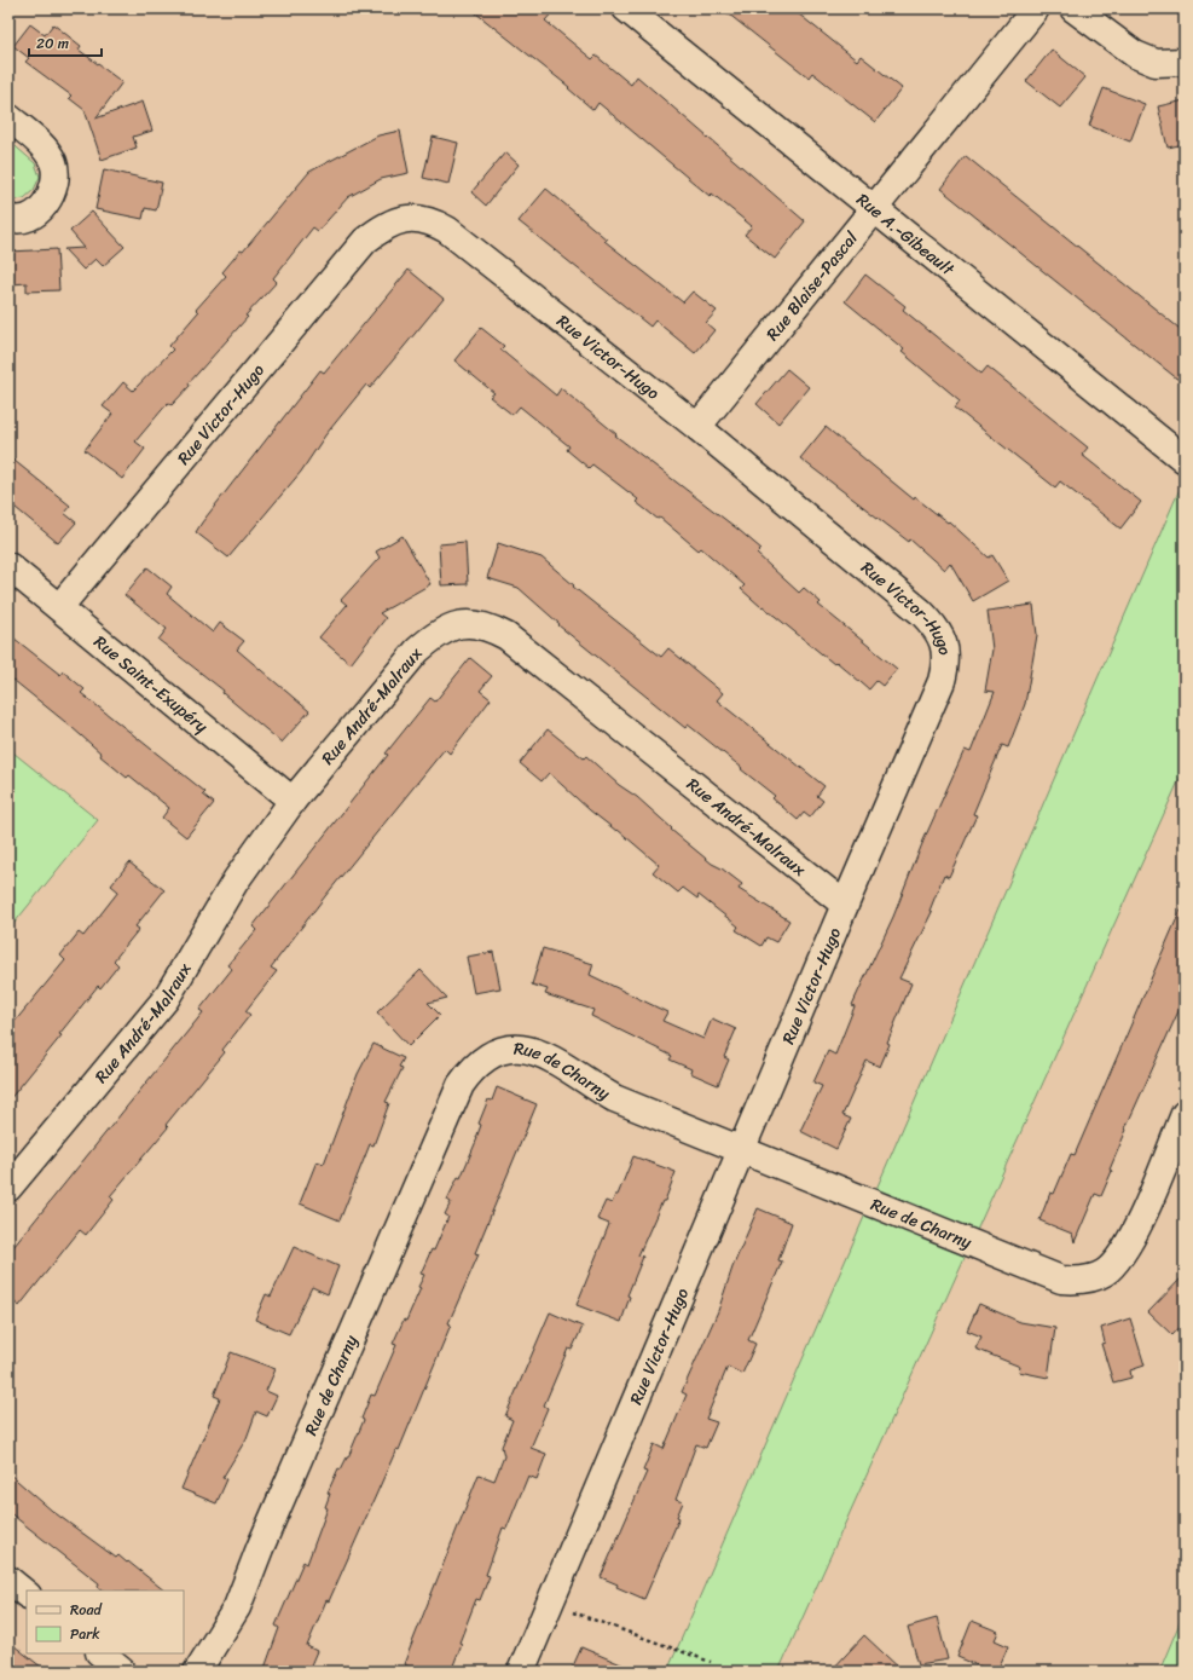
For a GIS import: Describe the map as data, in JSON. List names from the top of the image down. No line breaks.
{"streets":{"street":["Rue A.-Gibeault","Rue Blaise-Pascal","Rue Victor-Hugo","Rue Saint-Exupéry","Rue André-Malraux","Rue de Charny"]},"crossings":[["Rue A.-Gibeault","Rue Blaise-Pascal"],["Rue Blaise-Pascal","Rue Victor-Hugo"],["Rue Victor-Hugo","Rue Saint-Exupéry"],["Rue Victor-Hugo","Rue André-Malraux"],["Rue Victor-Hugo","Rue de Charny"],["Rue Saint-Exupéry","Rue André-Malraux"]],"legend":["Road","Park"],"scale_bar":"20 m"}
